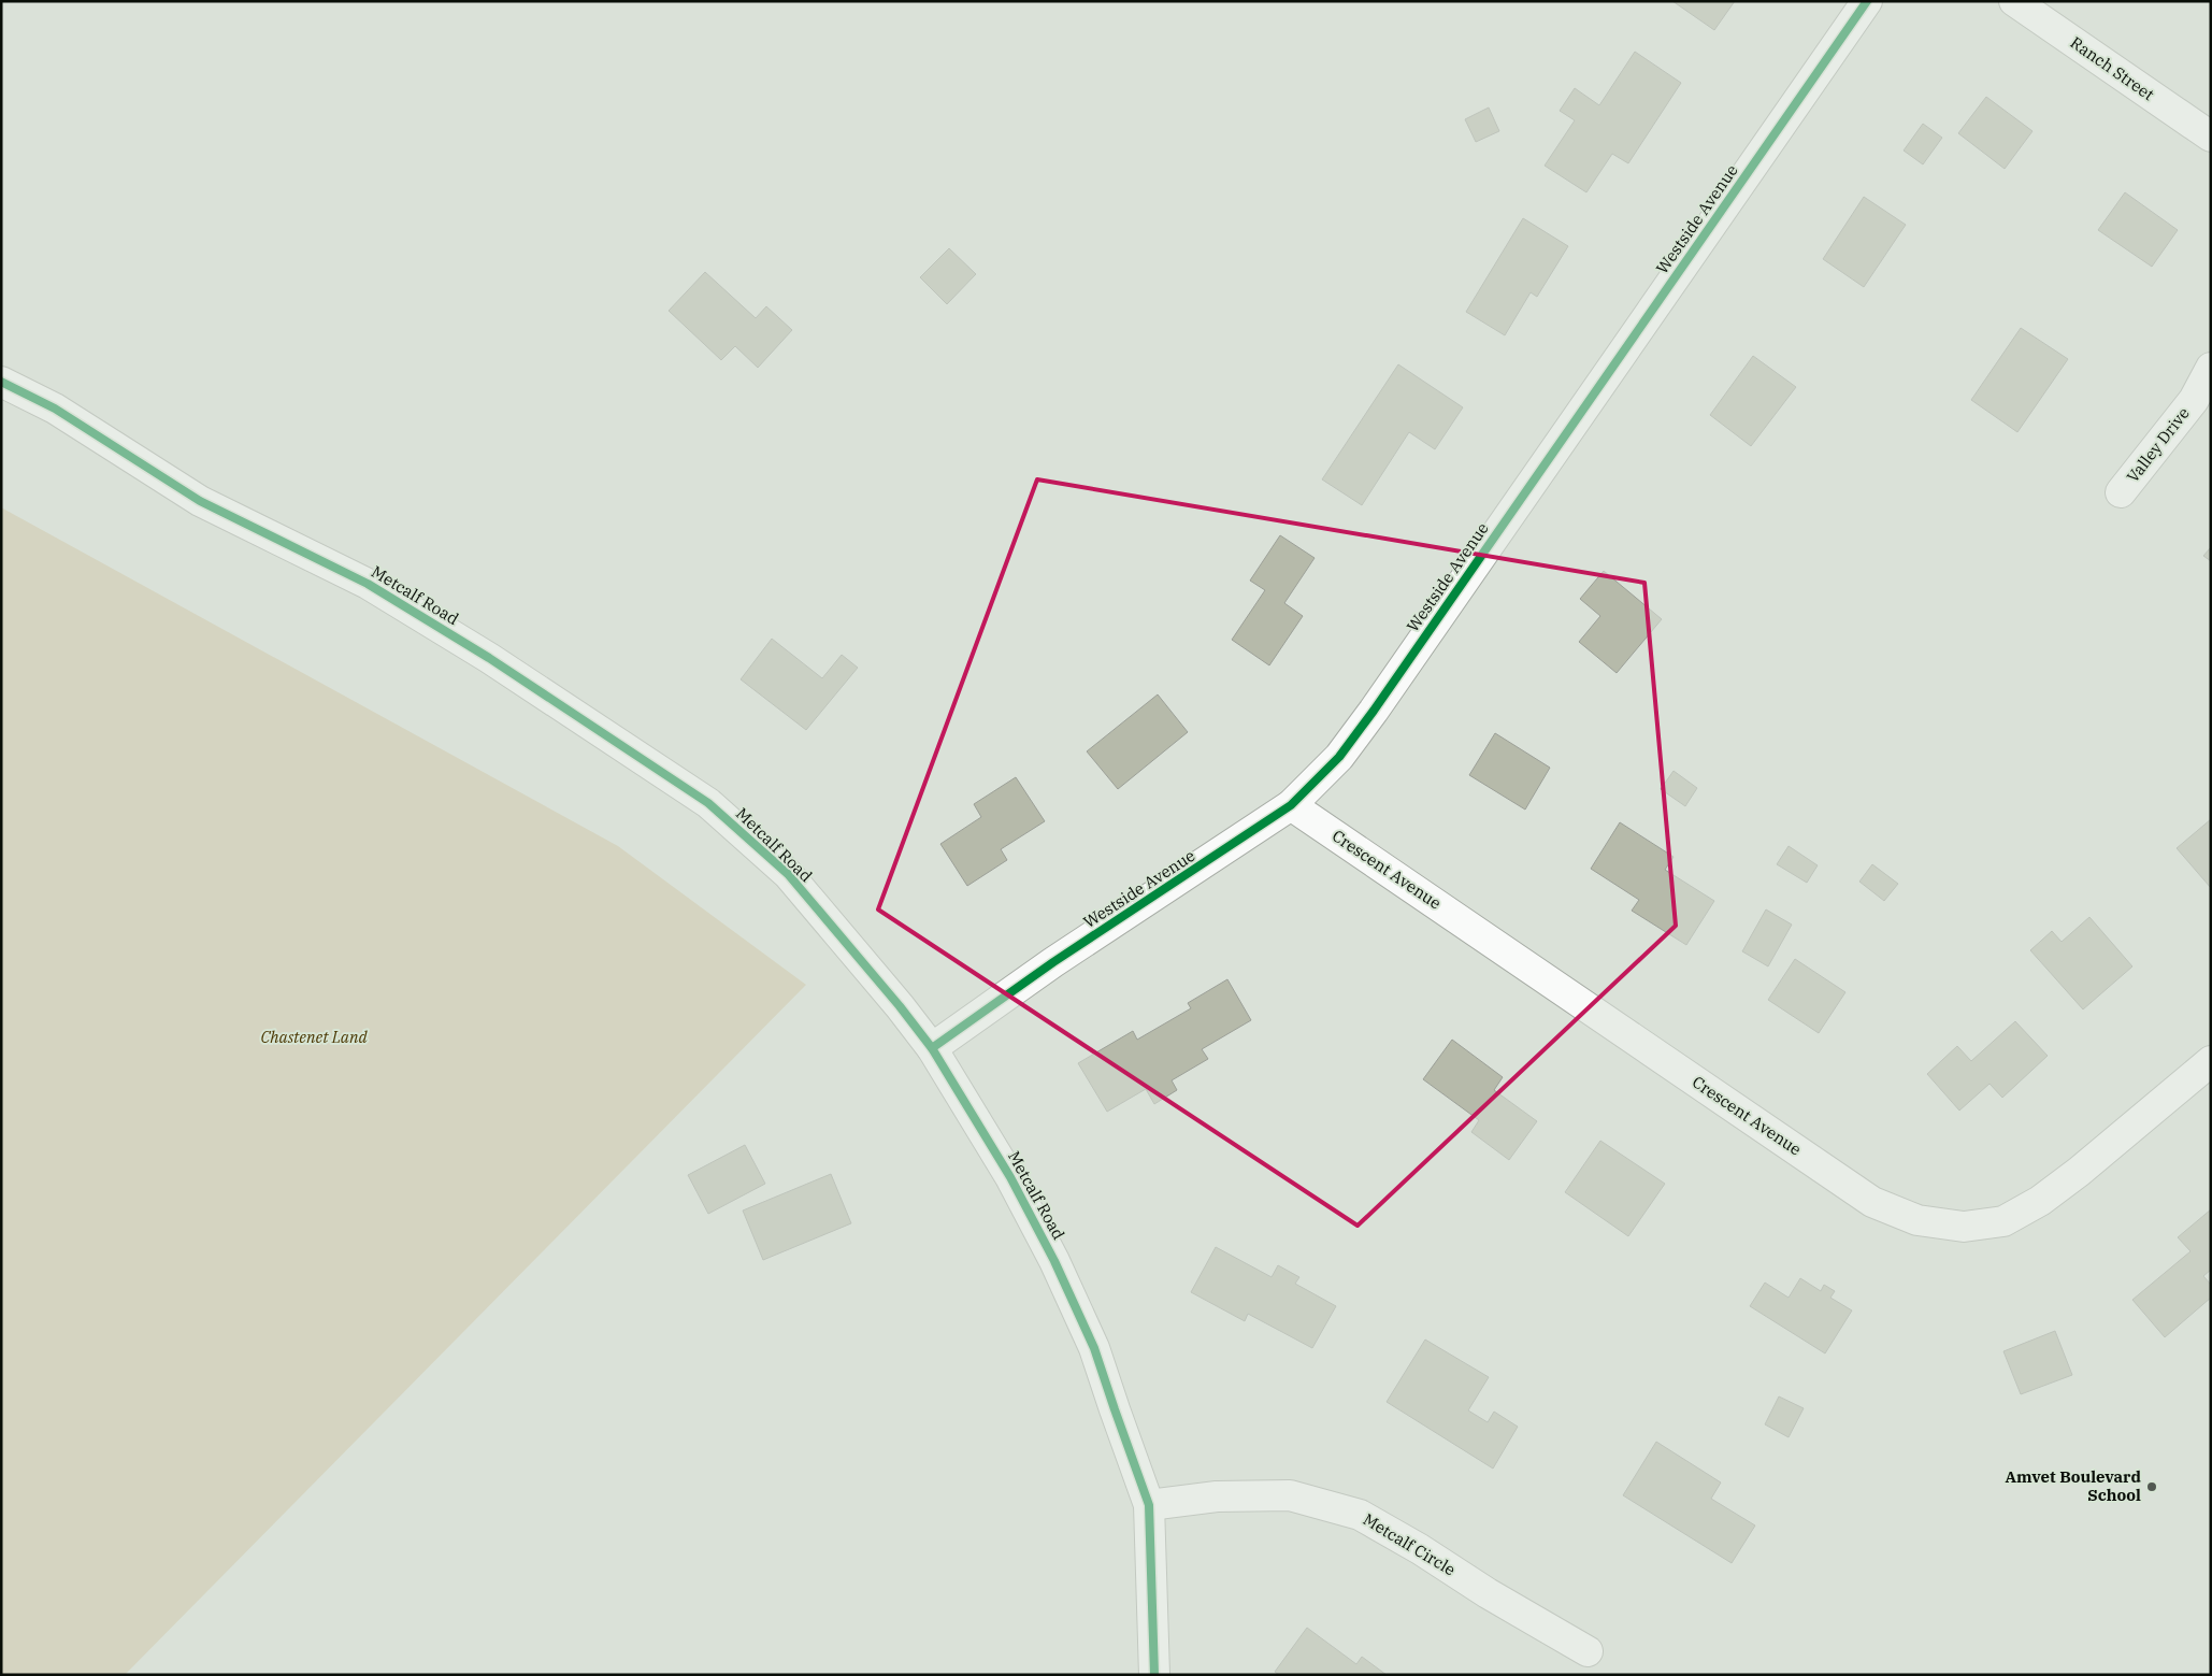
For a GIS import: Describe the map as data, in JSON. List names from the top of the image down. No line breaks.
{"streets":{"street":["Ranch Street","Westside Avenue","Valley Drive","Metcalf Road","Crescent Avenue","Metcalf Circle"]},"crossings":[["Westside Avenue","Metcalf Road"],["Westside Avenue","Crescent Avenue"],["Metcalf Road","Metcalf Circle"]],"parks":["Chastenet Land"],"places":["Amvet Boulevard School"]}
